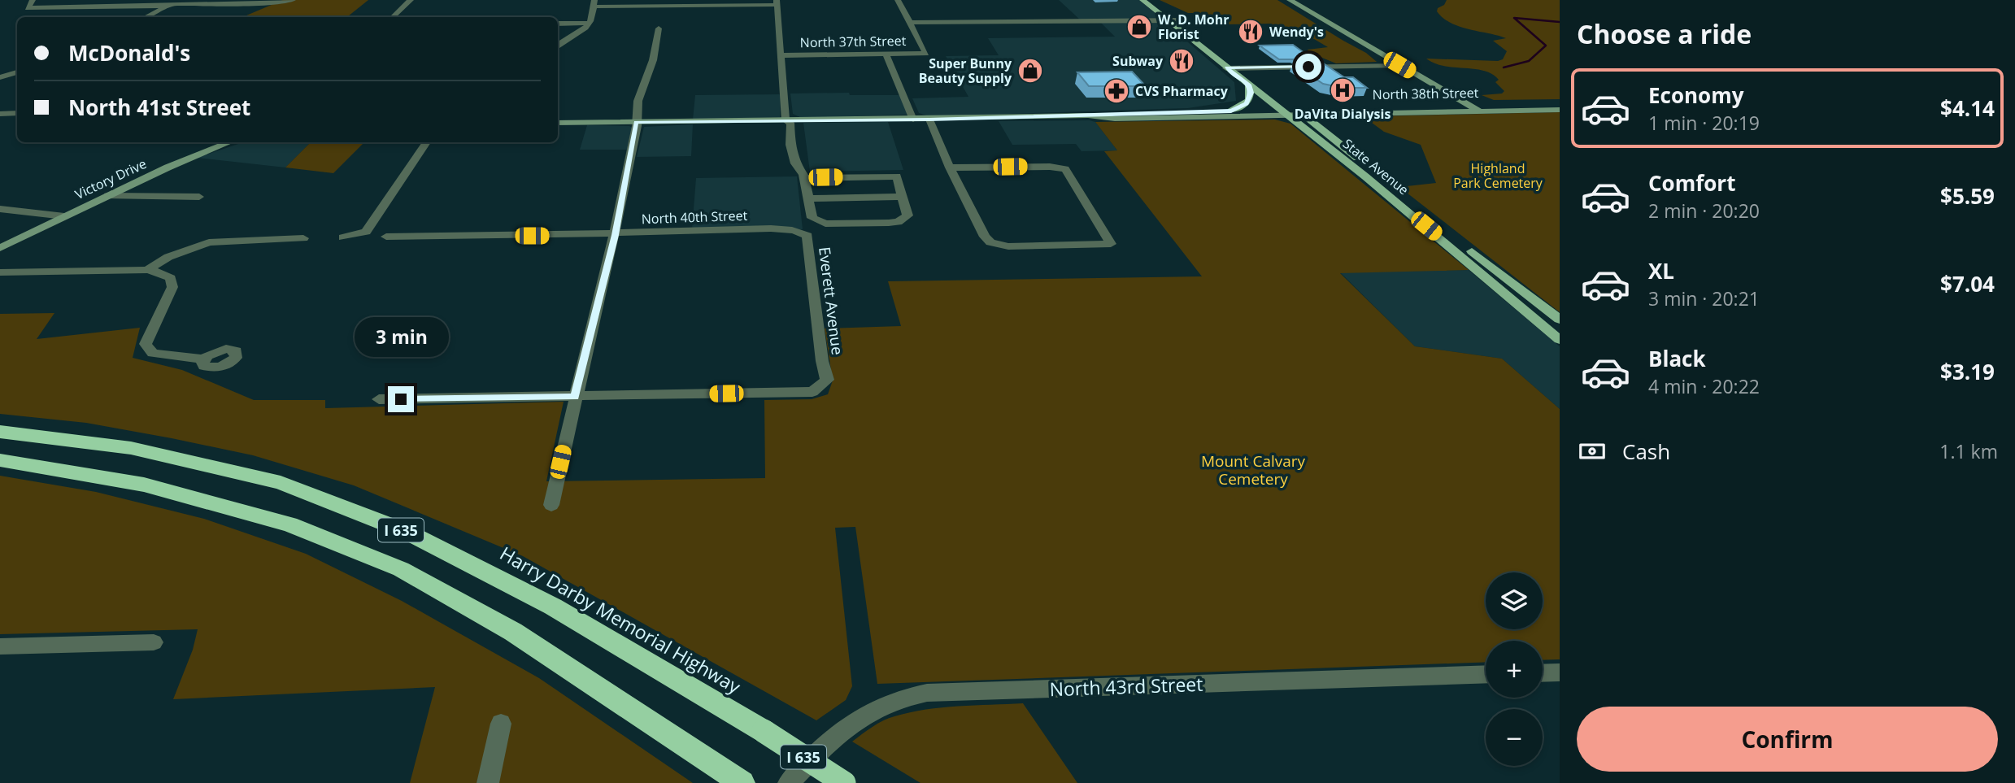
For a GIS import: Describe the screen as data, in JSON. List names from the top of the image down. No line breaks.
{"streets":{"highway":["I 635","Harry Darby Memorial Highway"],"main road":["North 38th Street","State Avenue","Victory Drive"],"street":["North 37th Street","North 40th Street","Everett Avenue","North 43rd Street"]},"crossings":[["North 37th Street","State Avenue"],["North 37th Street","Everett Avenue"],["North 38th Street","State Avenue"],["North 38th Street","Everett Avenue"],["North 40th Street","Everett Avenue"]],"parks":["Highland Park Cemetery","Mount Calvary Cemetery"],"places":{"shop":["W. D. Mohr Florist","Super Bunny Beauty Supply"],"restaurant":["Wendy's","Subway"],"hospital":["DaVita Dialysis"],"pharmacy":["CVS Pharmacy"]},"page":{"heading":"Choose a ride","banner":["McDonald's","North 41st Street"],"list":[{"name":"Economy","note":"1 min · 20:19","value":"$4.14"},{"name":"Comfort","note":"2 min · 20:20","value":"$5.59"},{"name":"XL","note":"3 min · 20:21","value":"$7.04"},{"name":"Black","note":"4 min · 20:22","value":"$3.19"}],"bubble":"3 min","pay":["Cash","1.1 km"],"map_buttons":["+","−"],"buttons":"Confirm"}}
